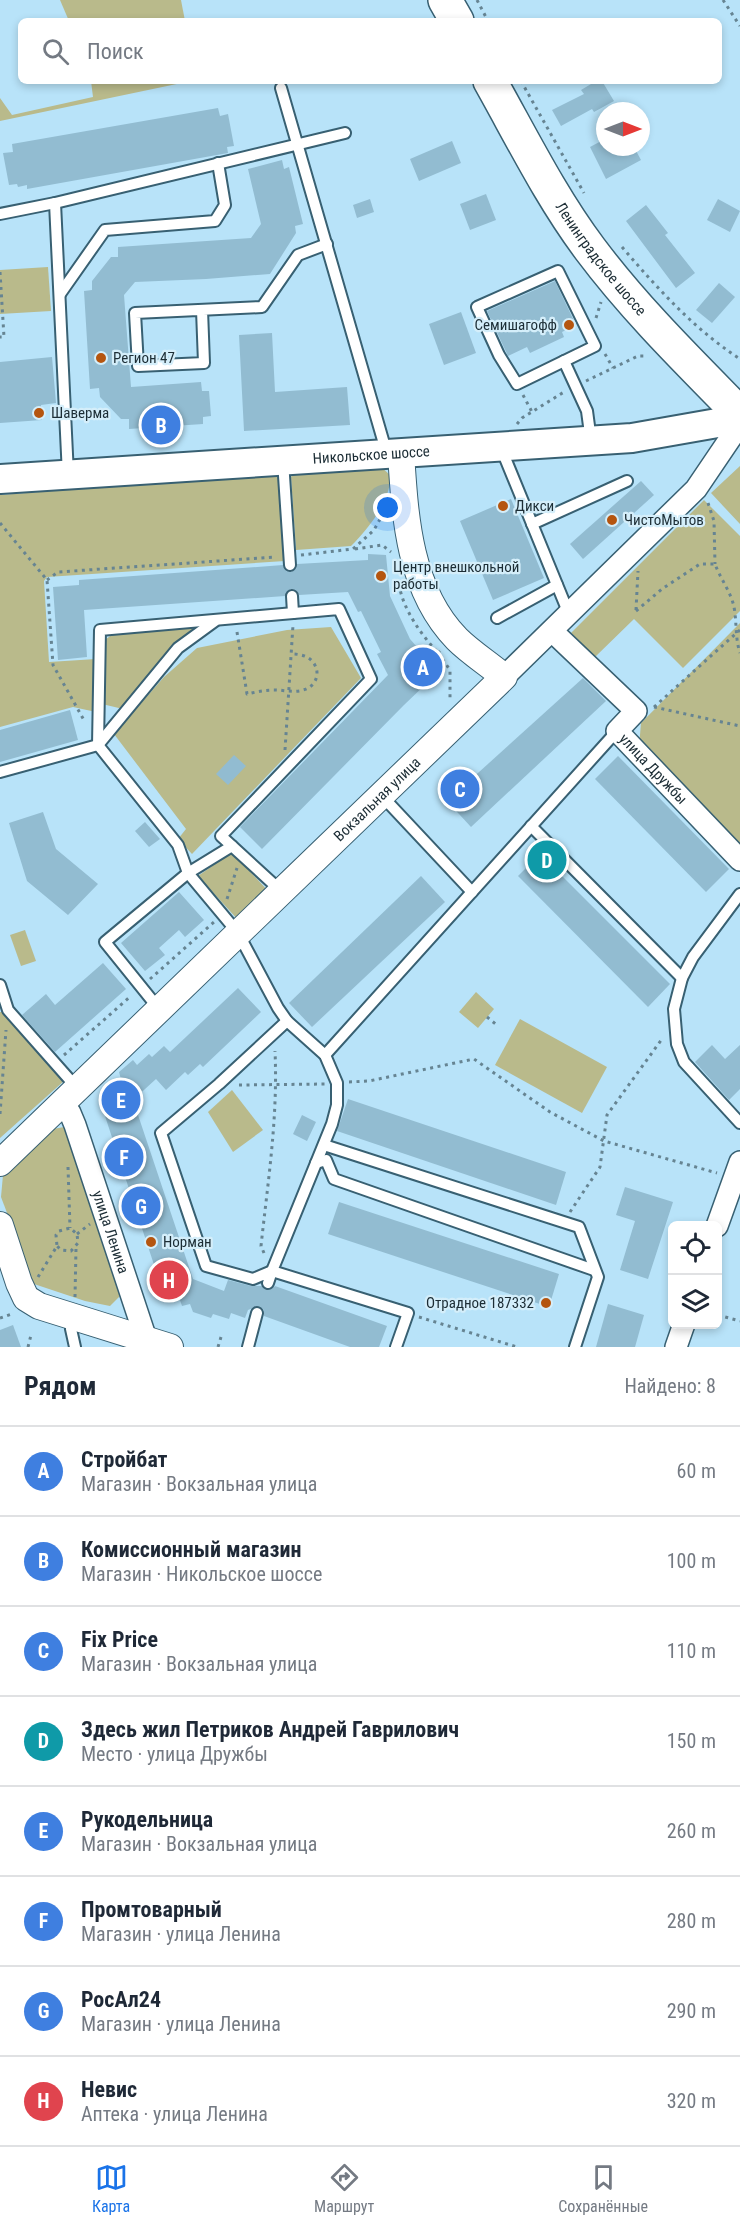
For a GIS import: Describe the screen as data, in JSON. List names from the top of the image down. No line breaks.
{"streets":{"main road":["Ленинградское шоссе","Никольское шоссе"],"street":["улица Дружбы","Вокзальная улица","улица Ленина"]},"crossings":[["улица Дружбы","Вокзальная улица"],["Вокзальная улица","улица Ленина"]],"places":["Семишагофф","Регион 47","Шаверма","Дикси","ЧистоМытов","Центр внешкольной работы","Норман","Отрадное 187332"],"north":"right","page":{"search":"Поиск","pins":["B","A","C","D","E","F","G","H"],"heading":["Рядом","Найдено: 8"],"list":[{"mark":"A","name":"Стройбат","note":"Магазин · Вокзальная улица","value":"60 m"},{"mark":"B","name":"Комиссионный магазин","note":"Магазин · Никольское шоссе","value":"100 m"},{"mark":"C","name":"Fix Price","note":"Магазин · Вокзальная улица","value":"110 m"},{"mark":"D","name":"Здесь жил Петриков Андрей Гаврилович","note":"Место · улица Дружбы","value":"150 m"},{"mark":"E","name":"Рукодельница","note":"Магазин · Вокзальная улица","value":"260 m"},{"mark":"F","name":"Промтоварный","note":"Магазин · улица Ленина","value":"280 m"},{"mark":"G","name":"РосАл24","note":"Магазин · улица Ленина","value":"290 m"},{"mark":"H","name":"Невис","note":"Аптека · улица Ленина","value":"320 m"}],"nav":["Карта","Маршрут","Сохранённые"]}}
